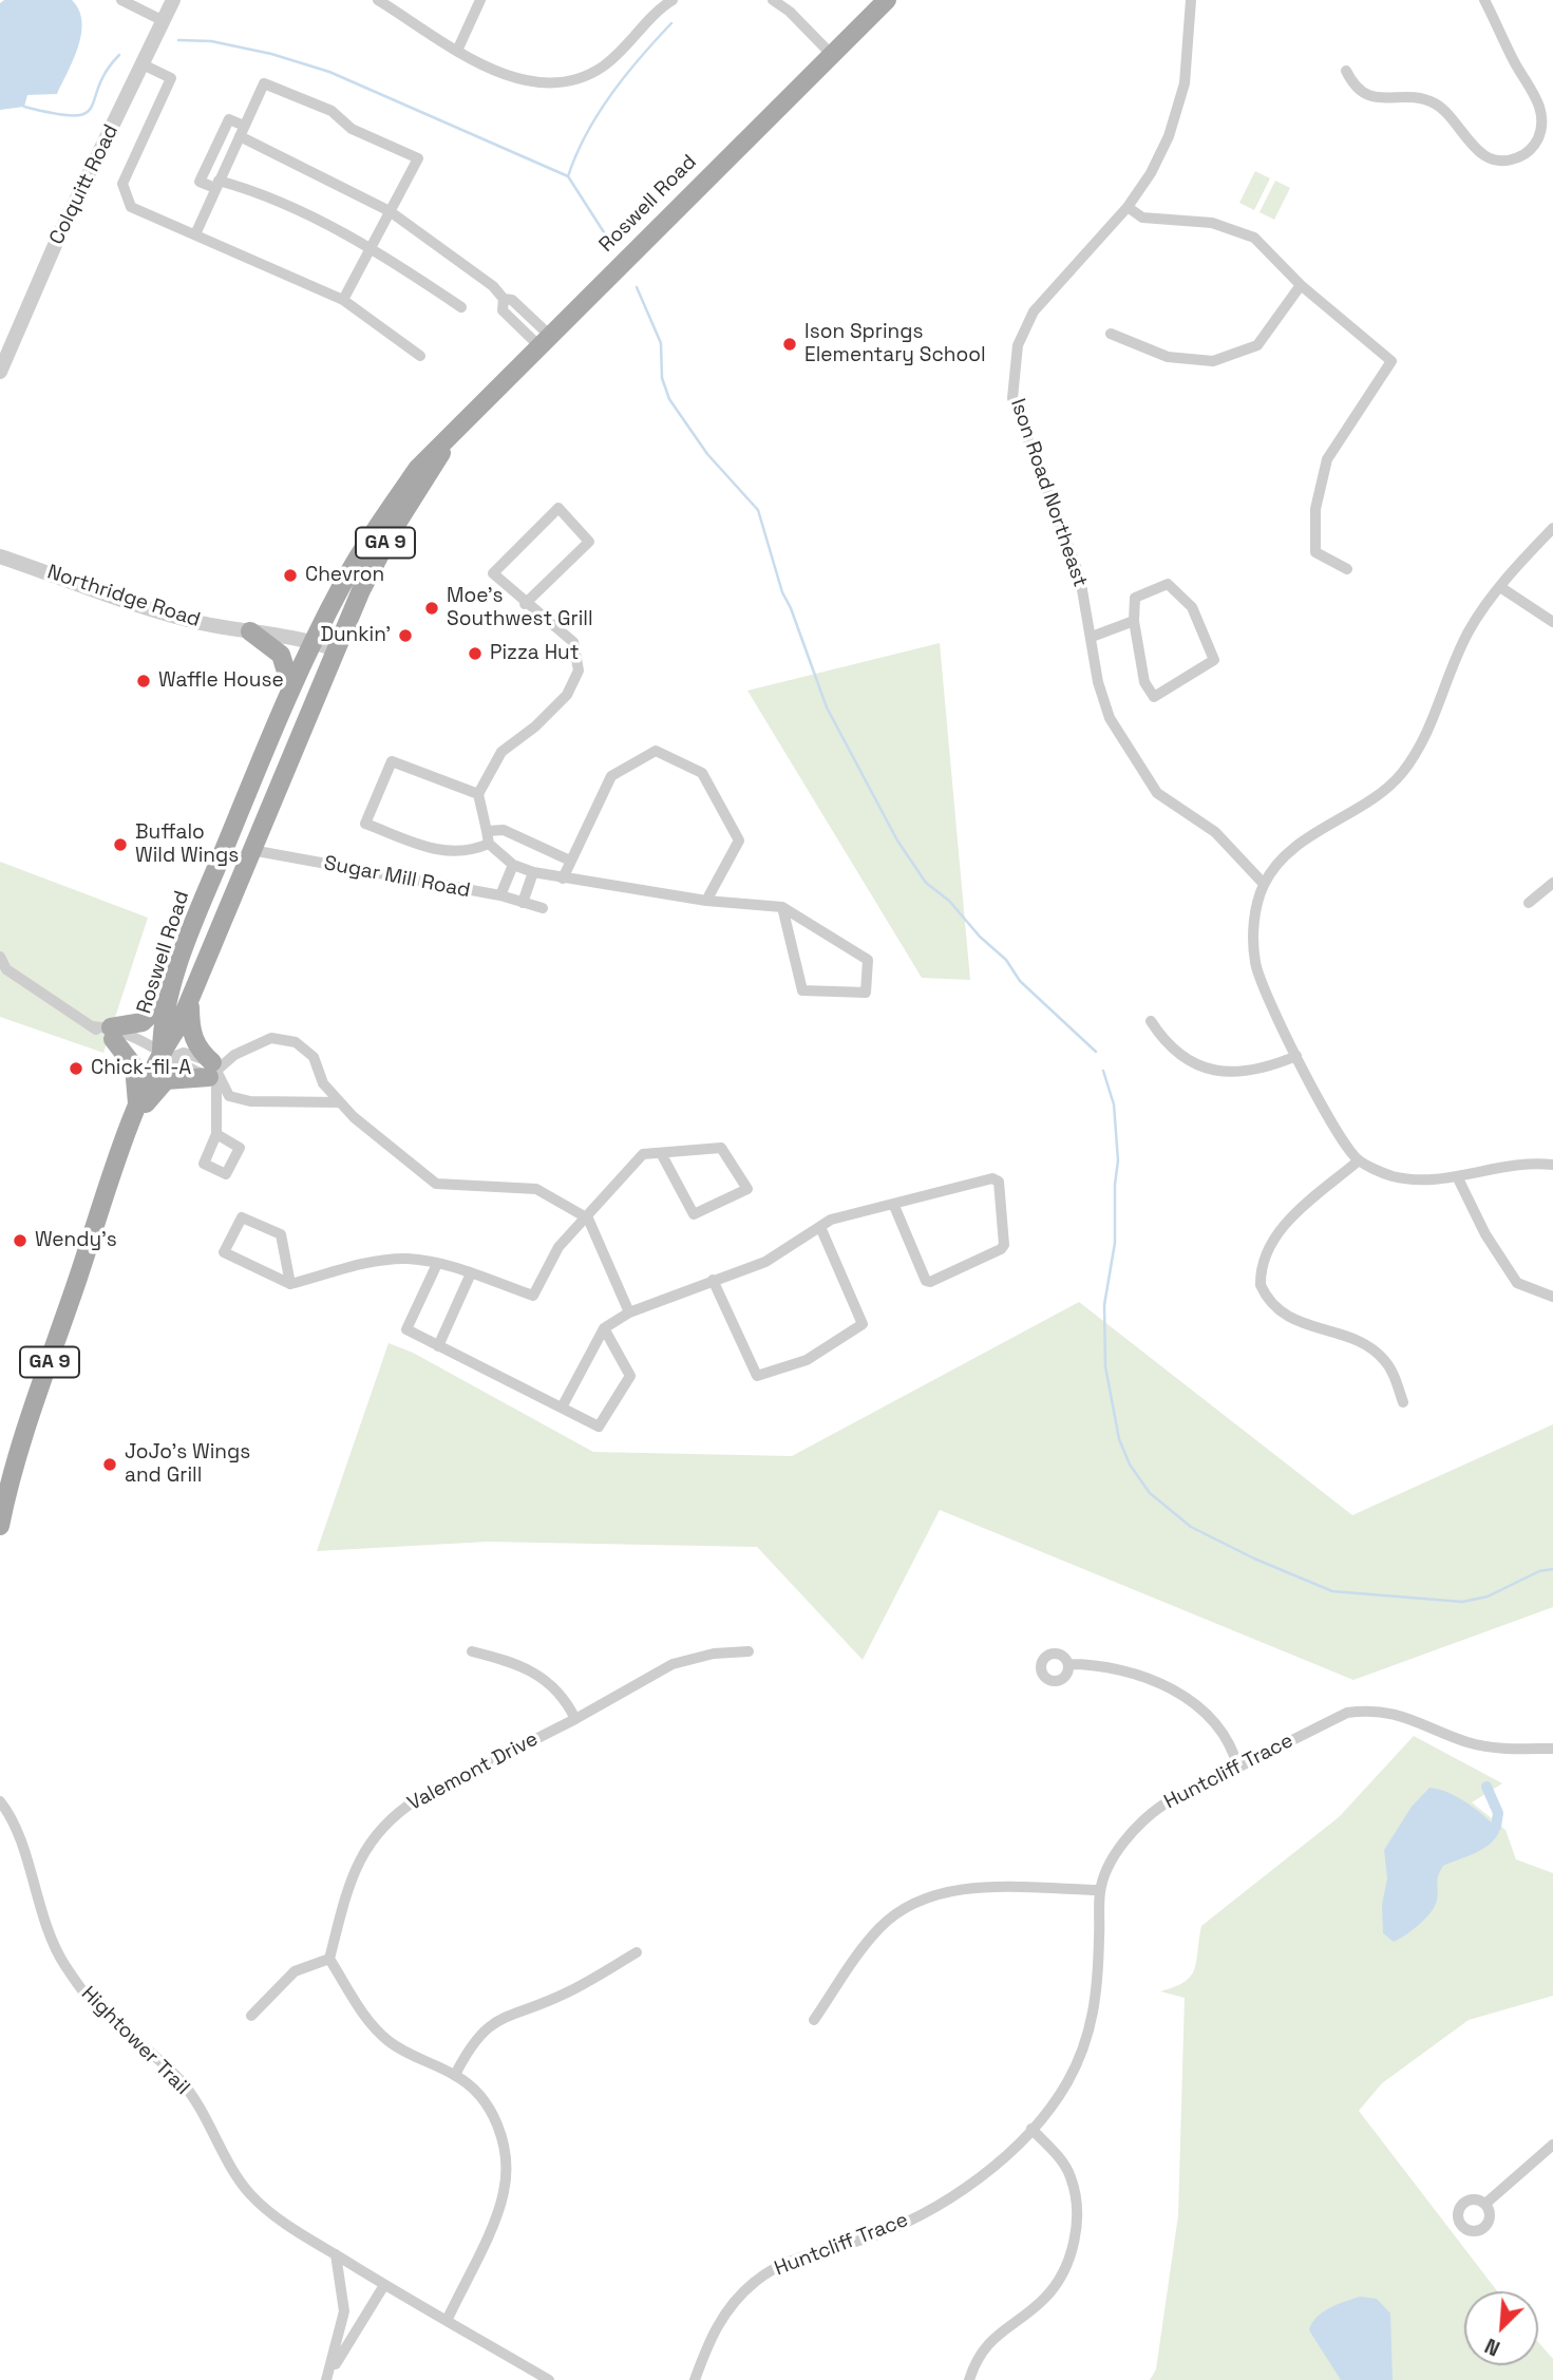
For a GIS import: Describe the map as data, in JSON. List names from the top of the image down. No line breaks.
{"streets":{"main road":["Roswell Road","GA 9"],"street":["Colquitt Road","Ison Road Northeast","Northridge Road","Sugar Mill Road","Valemont Drive","Huntcliff Trace","Hightower Trail"]},"crossings":[["Roswell Road","Northridge Road"],["Roswell Road","Sugar Mill Road"]],"places":["Ison Springs Elementary School","Chevron","Moe's Southwest Grill","Dunkin'","Pizza Hut","Waffle House","Buffalo Wild Wings","Chick-fil-A","Wendy's","JoJo's Wings and Grill"],"north":"bottom left"}
